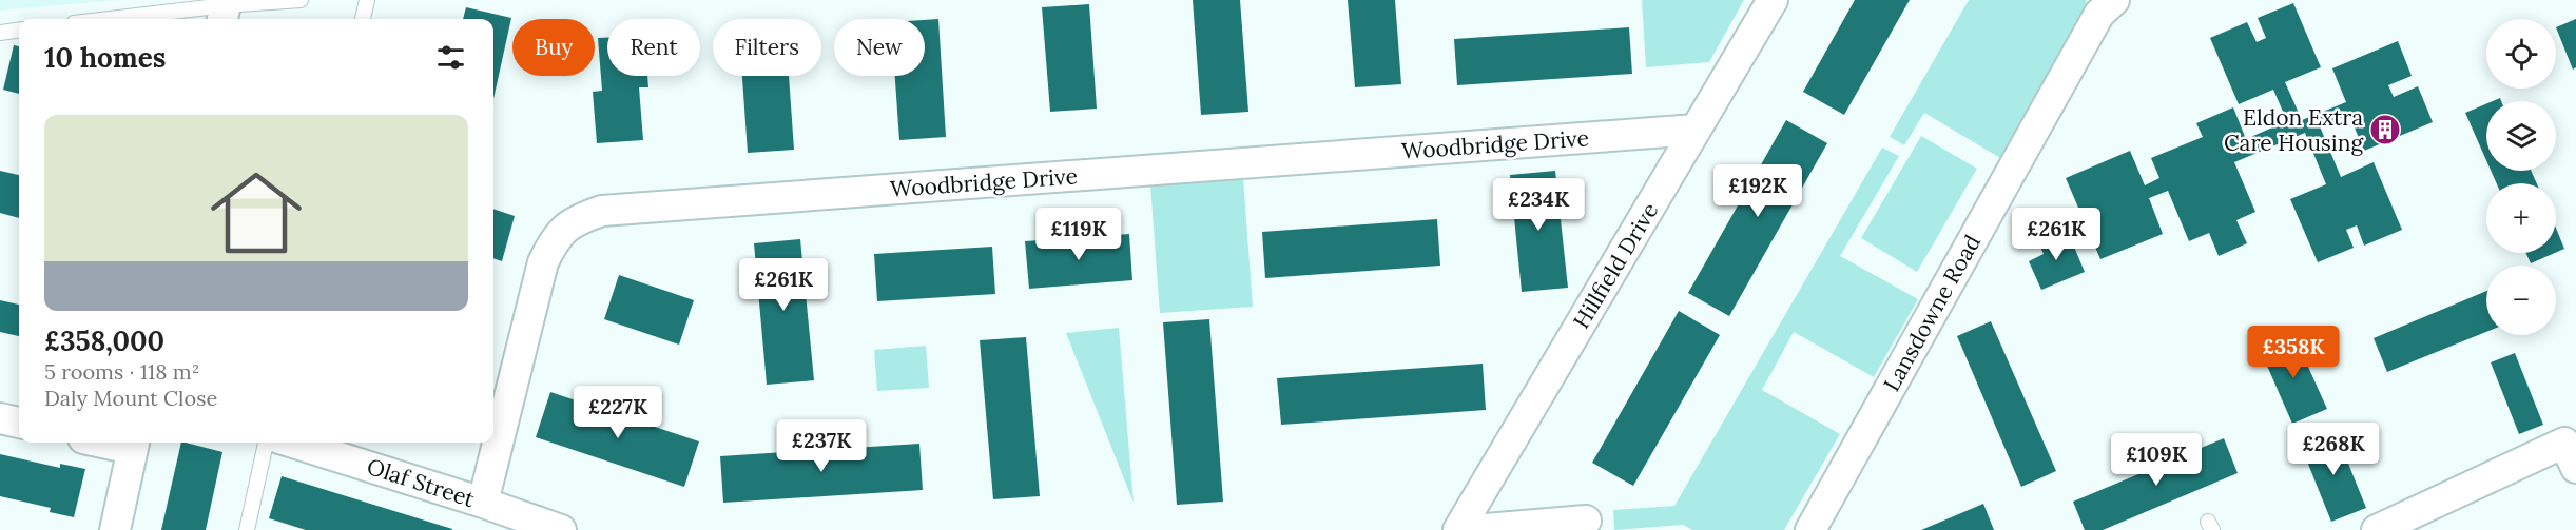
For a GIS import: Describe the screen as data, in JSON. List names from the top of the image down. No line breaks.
{"streets":{"street":["Woodbridge Drive","Hillfield Drive","Lansdowne Road","Olaf Street"]},"crossings":[["Woodbridge Drive","Hillfield Drive"],["Woodbridge Drive","Olaf Street"]],"places":{"building":["Eldon Extra Care Housing"]},"page":{"map_buttons":["+","−"],"chip":["Buy","Rent","Filters","New"],"heading":"10 homes","list":[{"name":"£358,000","note":"5 rooms · 118 m² · Daly Mount Close"}],"price":["£192K","£234K","£119K","£261K","£261K","£358K","£227K","£237K","£268K","£109K"]}}
